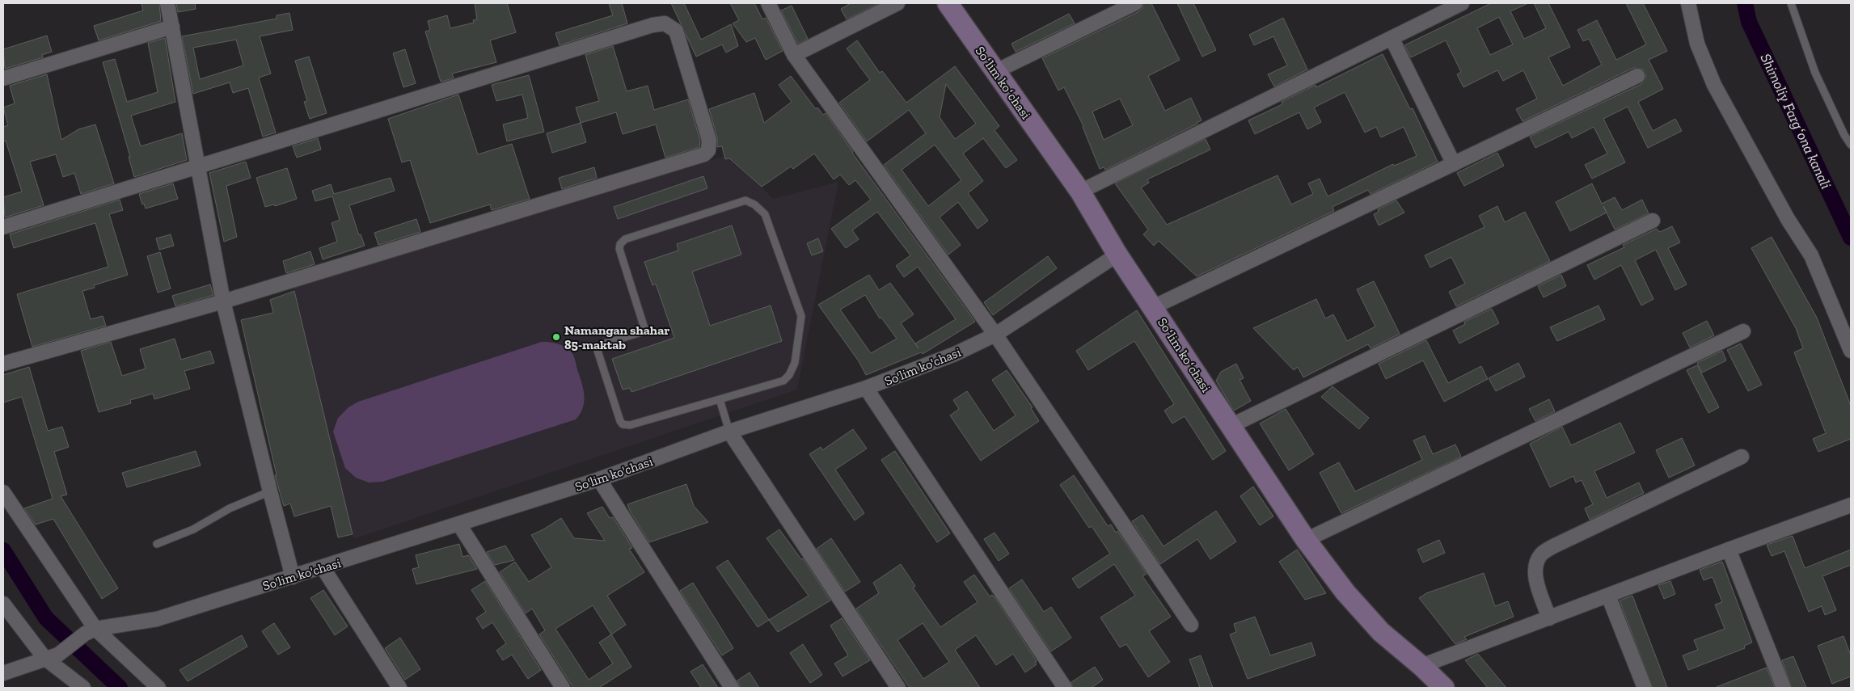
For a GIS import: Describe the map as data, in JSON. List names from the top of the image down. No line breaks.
{"streets":{"street":["Soʻlim koʻchasi","So'lim ko'chasi"]},"crossings":[["Soʻlim koʻchasi","So'lim ko'chasi"]],"water":["Shimoliy Fargʻona kanali"],"places":["Namangan shahar 85-maktab"]}
